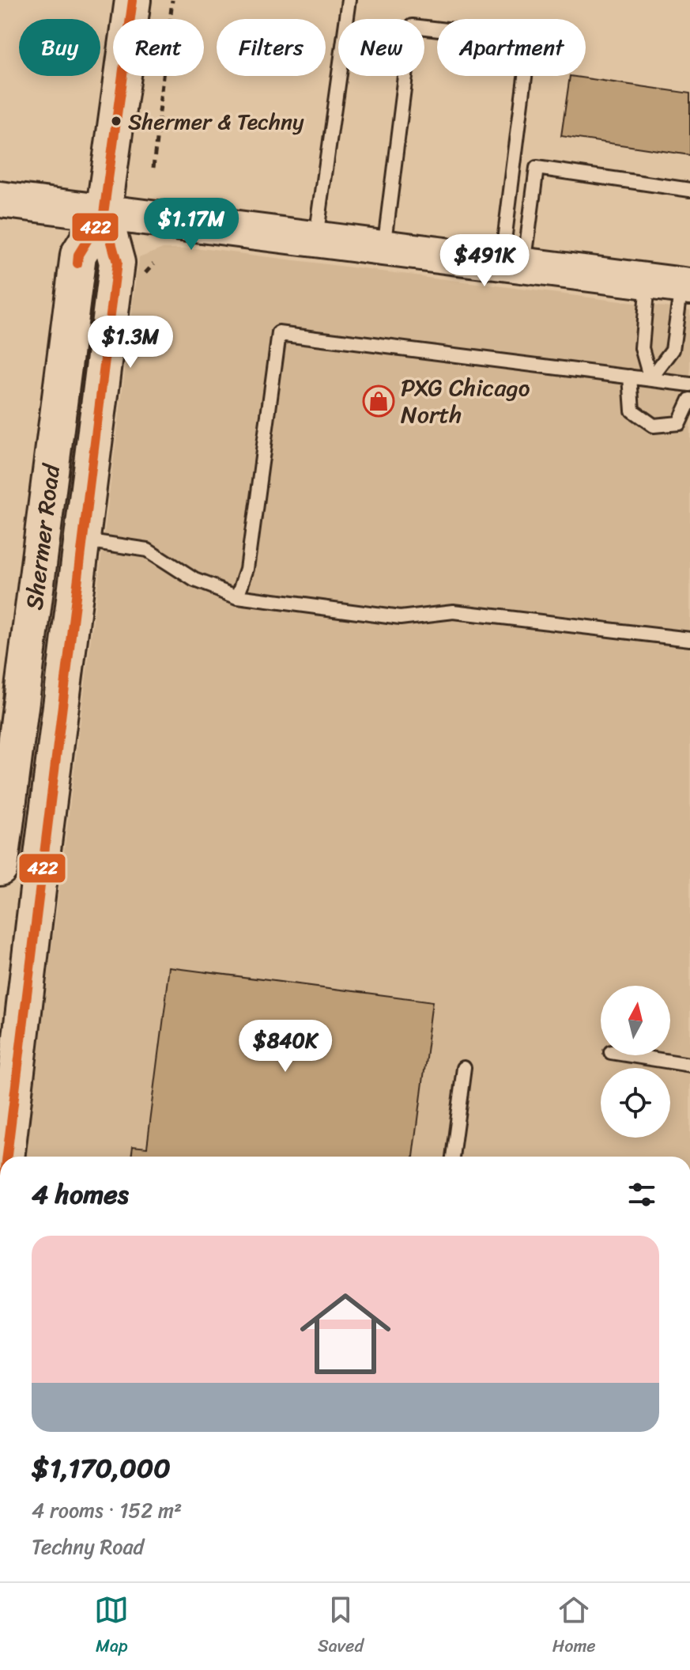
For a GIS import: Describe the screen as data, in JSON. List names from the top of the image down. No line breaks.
{"streets":{"main road":["Shermer Road"]},"places":{"other":["Shermer & Techny"],"shop":["PXG Chicago North"]},"lines":["transit line 422"],"north":"top","page":{"chip":["Buy","Rent","Filters","New","Apartment"],"price":["$1.17M","$491K","$1.3M","$840K"],"heading":"4 homes","list":[{"name":"$1,170,000","note":"4 rooms · 152 m² · Techny Road"}],"tabs":["Map","Saved","Home"]}}
